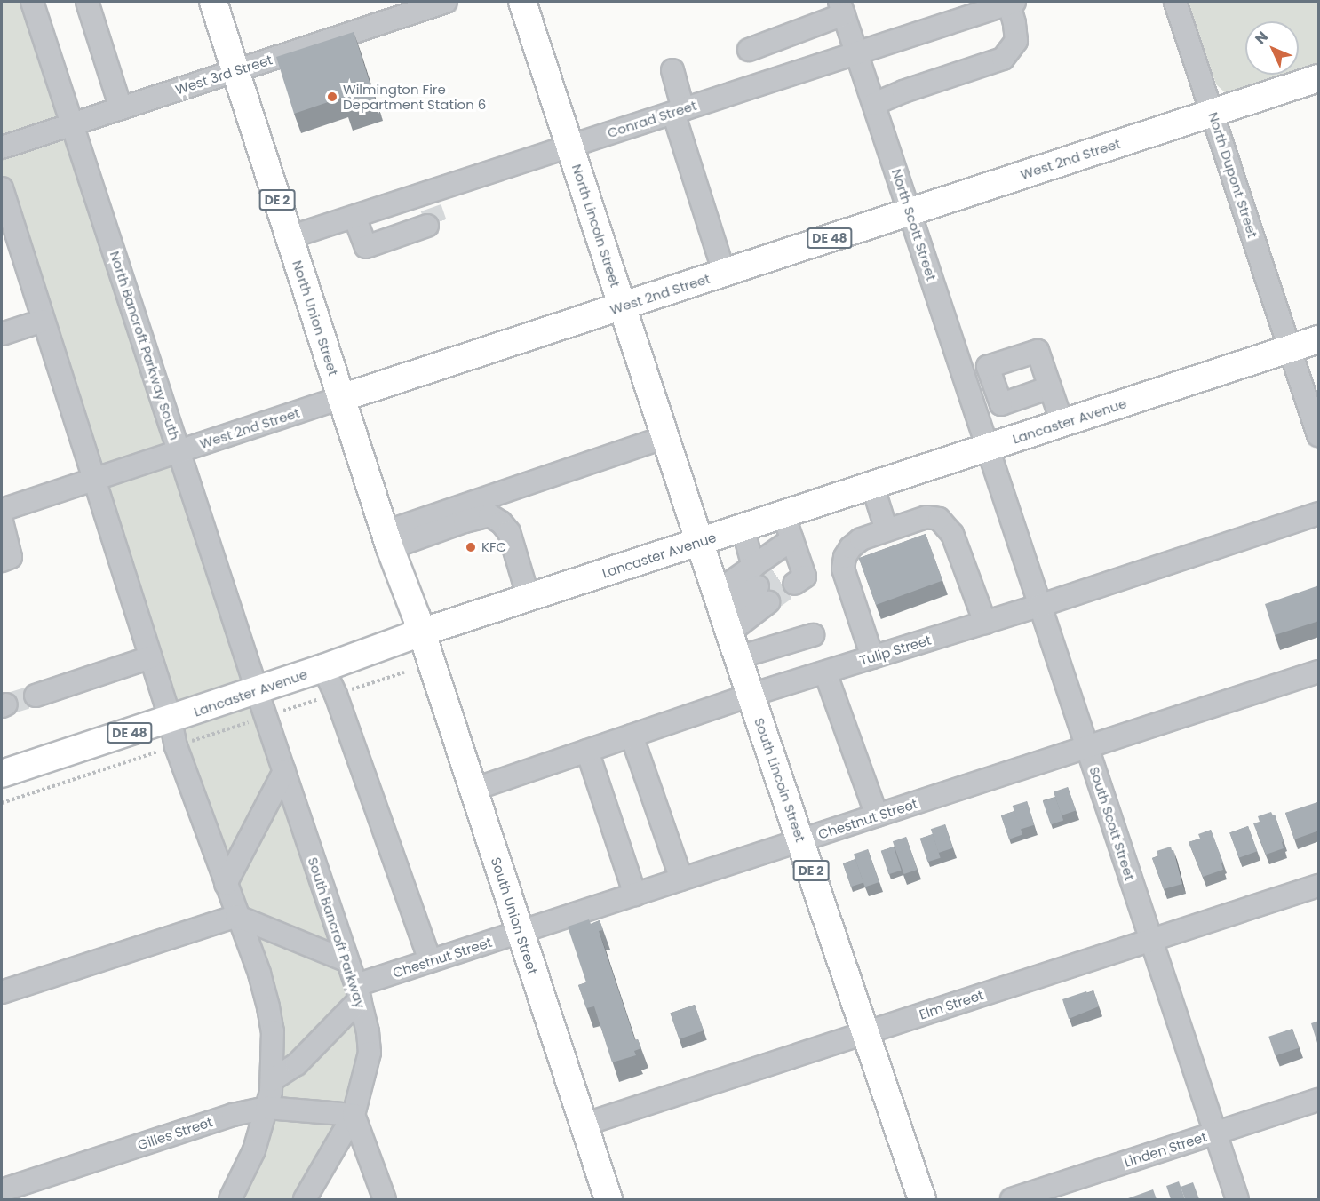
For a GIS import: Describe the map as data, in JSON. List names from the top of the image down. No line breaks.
{"streets":{"main road":["West 2nd Street","DE 2","North Lincoln Street","DE 48","North Union Street","Lancaster Avenue","South Lincoln Street","South Union Street"],"street":["West 3rd Street","Conrad Street","North Dupont Street","North Scott Street","North Bancroft Parkway South","Tulip Street","Chestnut Street","South Scott Street","South Bancroft Parkway","Elm Street","Gilles Street","Linden Street"]},"crossings":[["West 3rd Street","North Union Street"],["West 3rd Street","North Bancroft Parkway South"],["Conrad Street","North Scott Street"],["Conrad Street","North Lincoln Street"],["Conrad Street","North Union Street"],["West 2nd Street","North Dupont Street"],["West 2nd Street","North Scott Street"],["West 2nd Street","North Lincoln Street"],["West 2nd Street","North Union Street"],["West 2nd Street","North Bancroft Parkway South"],["North Dupont Street","Lancaster Avenue"],["North Scott Street","Lancaster Avenue"],["North Scott Street","South Scott Street"],["North Lincoln Street","Lancaster Avenue"],["North Lincoln Street","South Lincoln Street"],["North Union Street","Lancaster Avenue"],["North Union Street","South Union Street"],["North Bancroft Parkway South","Lancaster Avenue"],["North Bancroft Parkway South","South Bancroft Parkway"],["Lancaster Avenue","South Lincoln Street"],["Lancaster Avenue","South Scott Street"],["Lancaster Avenue","South Union Street"],["Lancaster Avenue","South Bancroft Parkway"],["Tulip Street","South Lincoln Street"],["Tulip Street","South Scott Street"],["Tulip Street","South Union Street"],["South Lincoln Street","Chestnut Street"],["South Lincoln Street","Elm Street"],["Chestnut Street","South Scott Street"],["Chestnut Street","South Union Street"],["Chestnut Street","South Bancroft Parkway"],["South Scott Street","Elm Street"],["South Scott Street","Linden Street"],["South Union Street","Elm Street"],["South Bancroft Parkway","Gilles Street"]],"places":["Wilmington Fire Department Station 6","KFC"],"north":"top left"}
